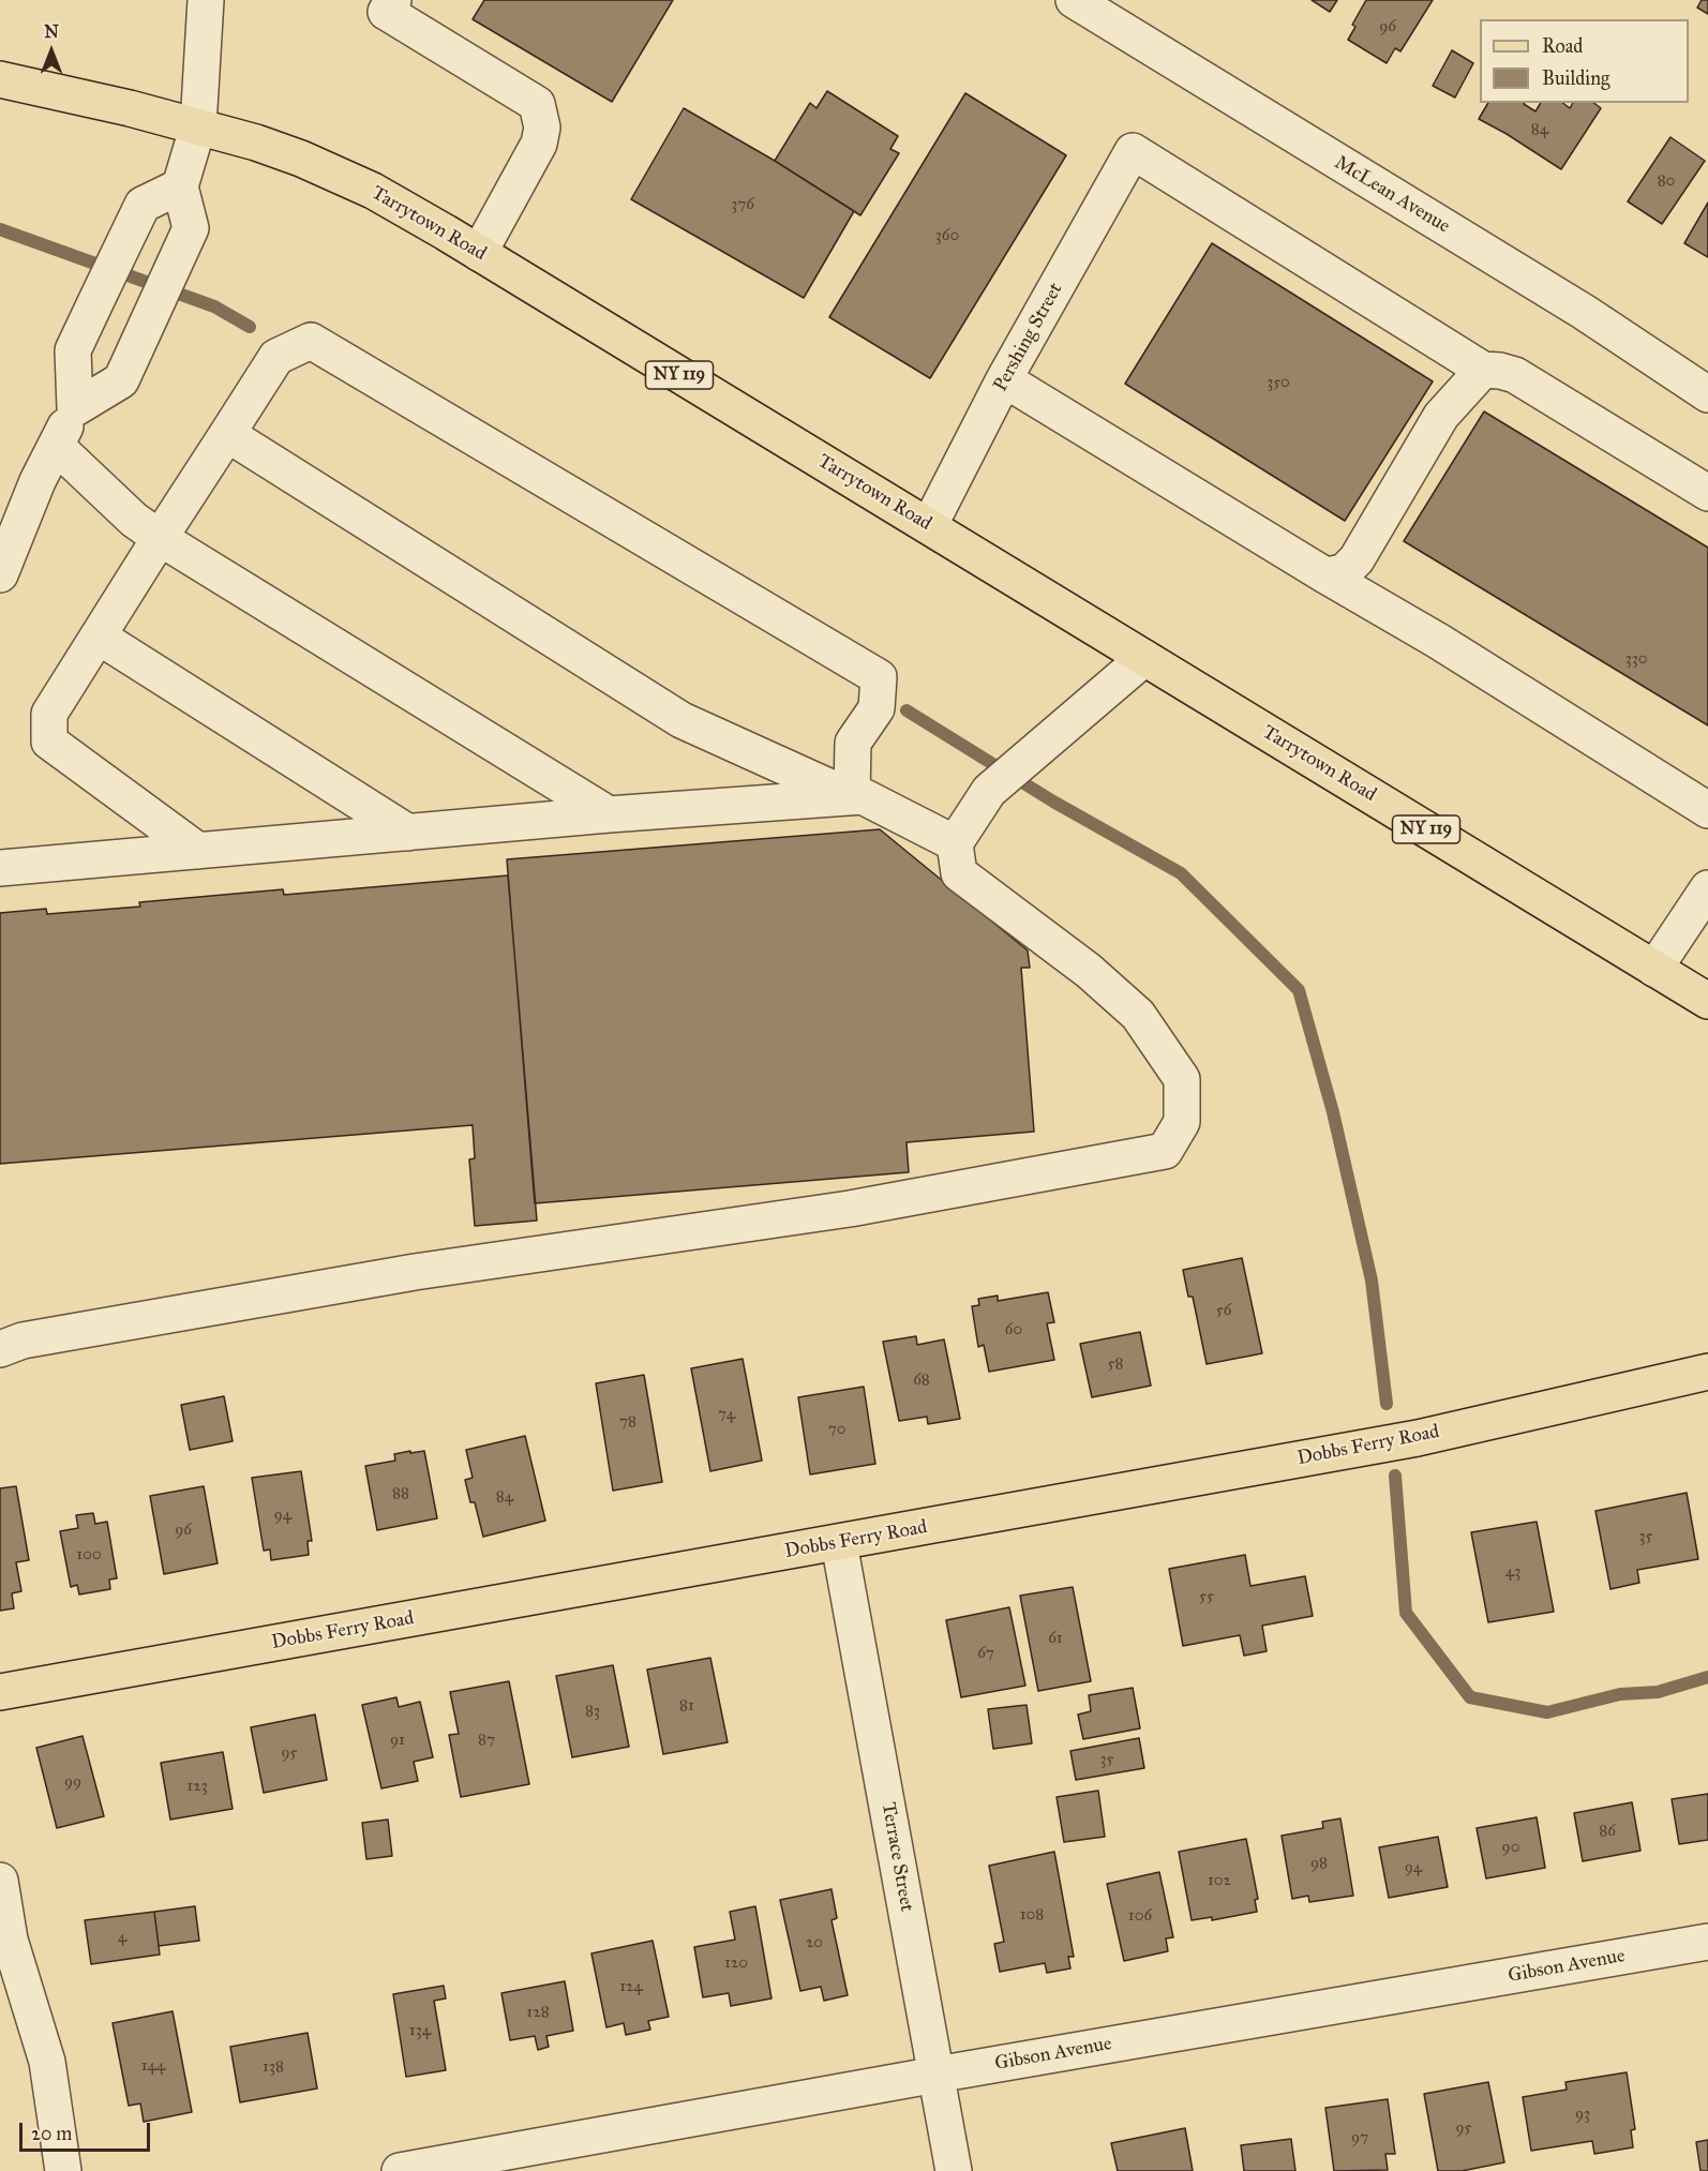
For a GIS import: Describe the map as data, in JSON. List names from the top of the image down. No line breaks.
{"streets":{"main road":["Tarrytown Road","NY 119","Dobbs Ferry Road"],"street":["McLean Avenue","Pershing Street","Terrace Street","Gibson Avenue"]},"crossings":[["Tarrytown Road","Pershing Street"],["Dobbs Ferry Road","Terrace Street"],["Terrace Street","Gibson Avenue"]],"house_numbers":["96","84","80","376","360","350","330","56","60","58","68","74","78","70","88","84","94","96","35","100","43","55","61","67","81","83","91","87","95","35","99","123","86","90","98","94","102","108","106","4","20","120","124","128","134","144","138","93","95","97"],"legend":["Road","Building"],"scale_bar":"20 m","north":"top"}
